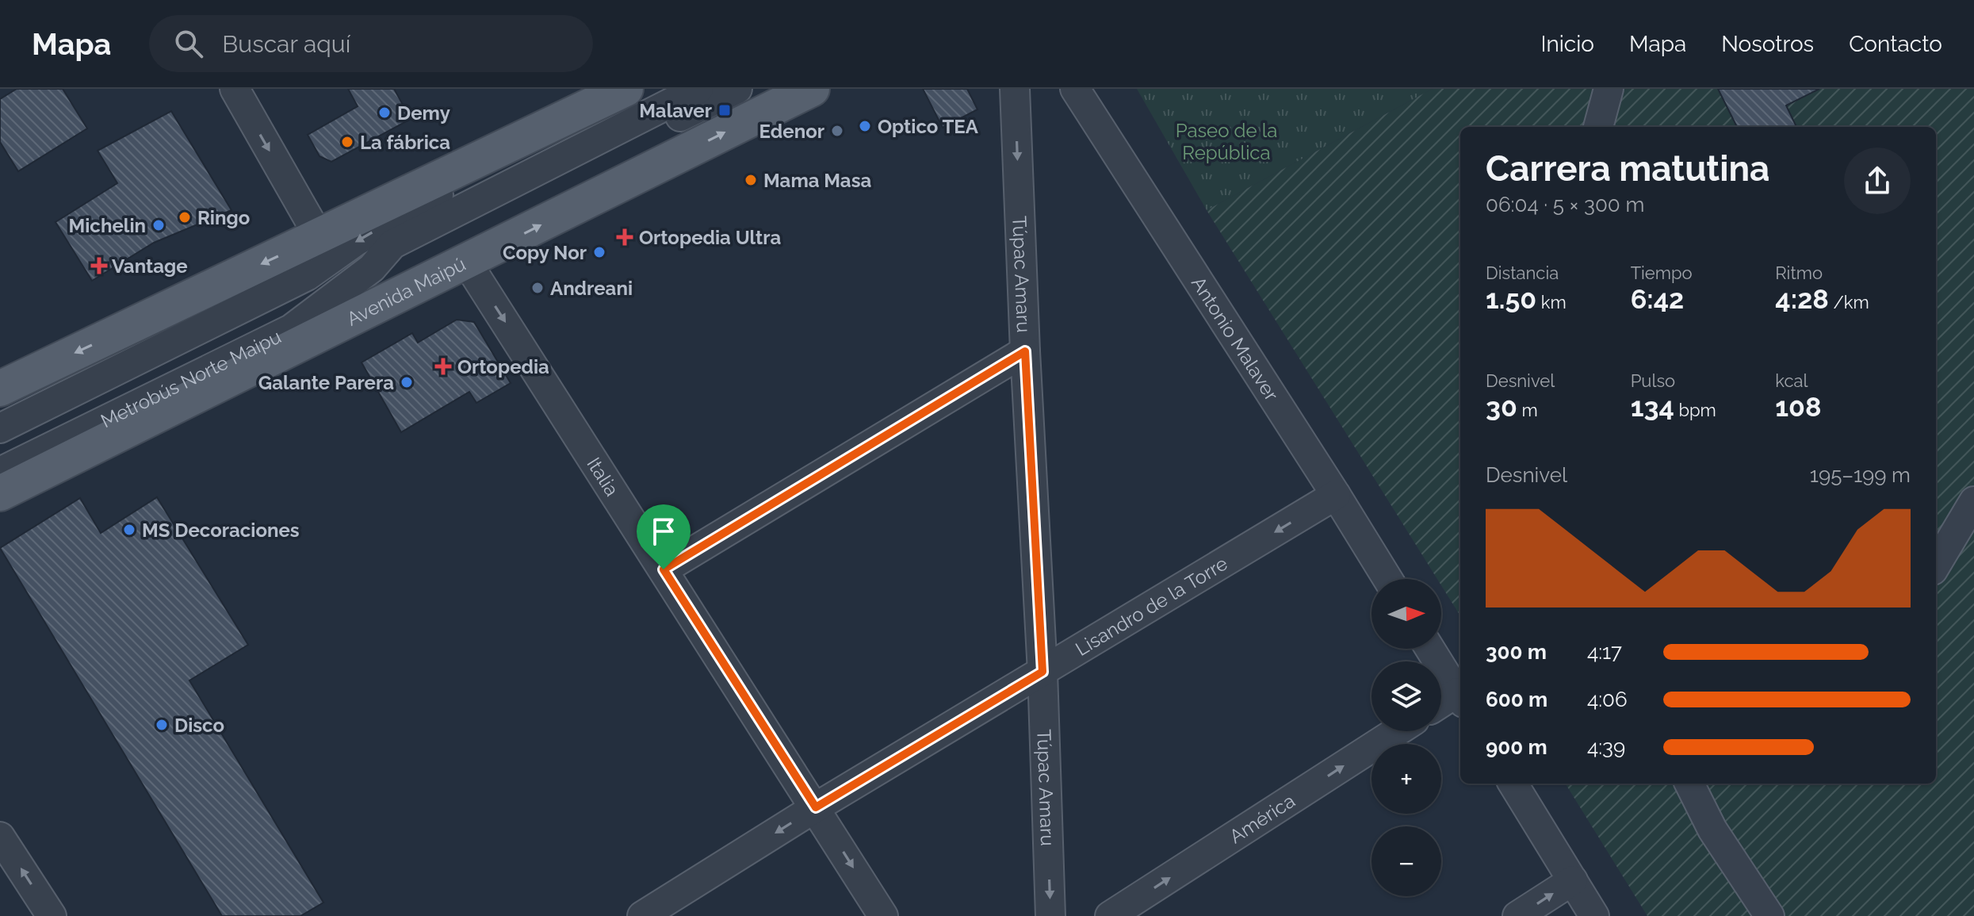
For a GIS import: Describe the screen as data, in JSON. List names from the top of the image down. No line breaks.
{"streets":{"main road":["Avenida Maipú"],"street":["Túpac Amaru","Antonio Malaver","Metrobús Norte Maipu","Italia","Lisandro de la Torre","América"]},"crossings":[["Túpac Amaru","Lisandro de la Torre"],["Avenida Maipú","Metrobús Norte Maipu"],["Avenida Maipú","Italia"],["Antonio Malaver","Lisandro de la Torre"],["Italia","Lisandro de la Torre"]],"one_way":["Túpac Amaru","Italia","Lisandro de la Torre","América"],"parks":["Paseo de la República"],"places":{"transit":["Malaver"],"other":["Demy","Optico TEA","Edenor","La fábrica","Mama Masa","Ringo","Michelin","Copy Nor","Andreani","Galante Parera","MS Decoraciones","Disco"],"health":["Ortopedia Ultra","Vantage","Ortopedia"]},"north":"right","page":{"header":"Mapa","search":"Buscar aquí","nav":["Inicio","Mapa","Nosotros","Contacto"],"heading":["Carrera matutina","06:04 · 5 × 300 m"],"stats":[["Distancia","1.50 km"],["Tiempo","6:42"],["Ritmo","4:28 /km"],["Desnivel","30 m"],["Pulso","134 bpm"],["kcal","108"]],"chart":["Desnivel","195–199 m"],"map_buttons":["+","−"],"list":[{"name":"300 m","note":"4:17"},{"name":"600 m","note":"4:06"},{"name":"900 m","note":"4:39"}]}}
